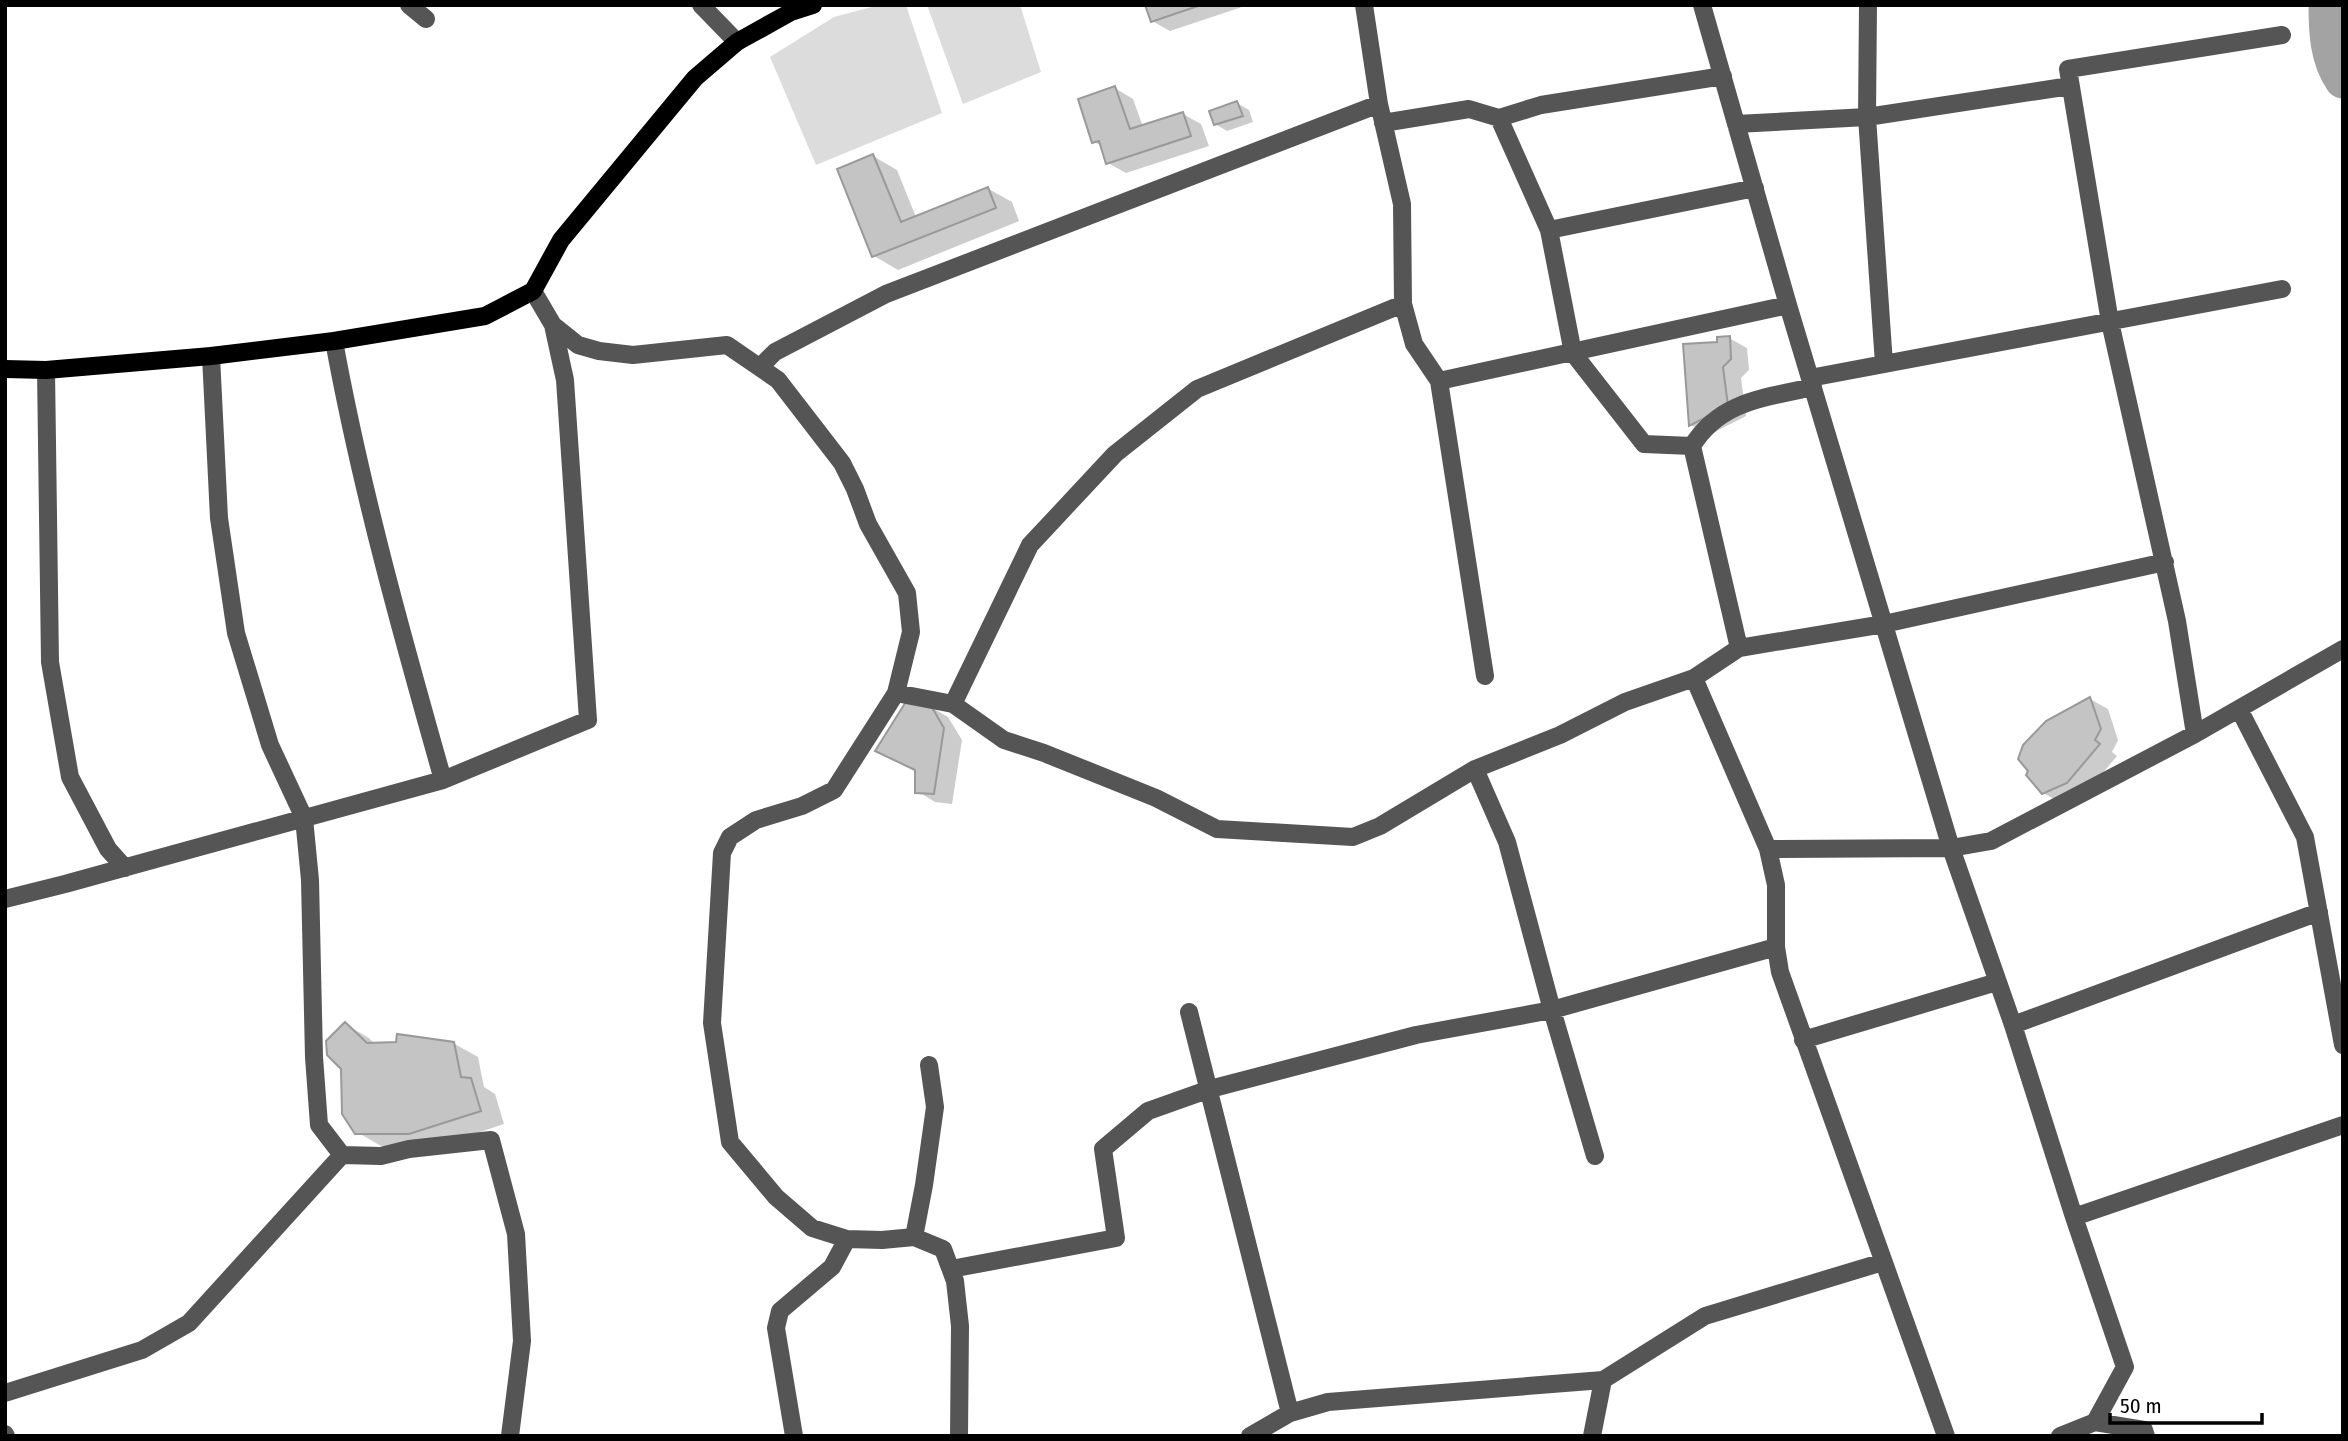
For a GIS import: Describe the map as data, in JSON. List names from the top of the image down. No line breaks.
{"scale_bar":"50 m"}
